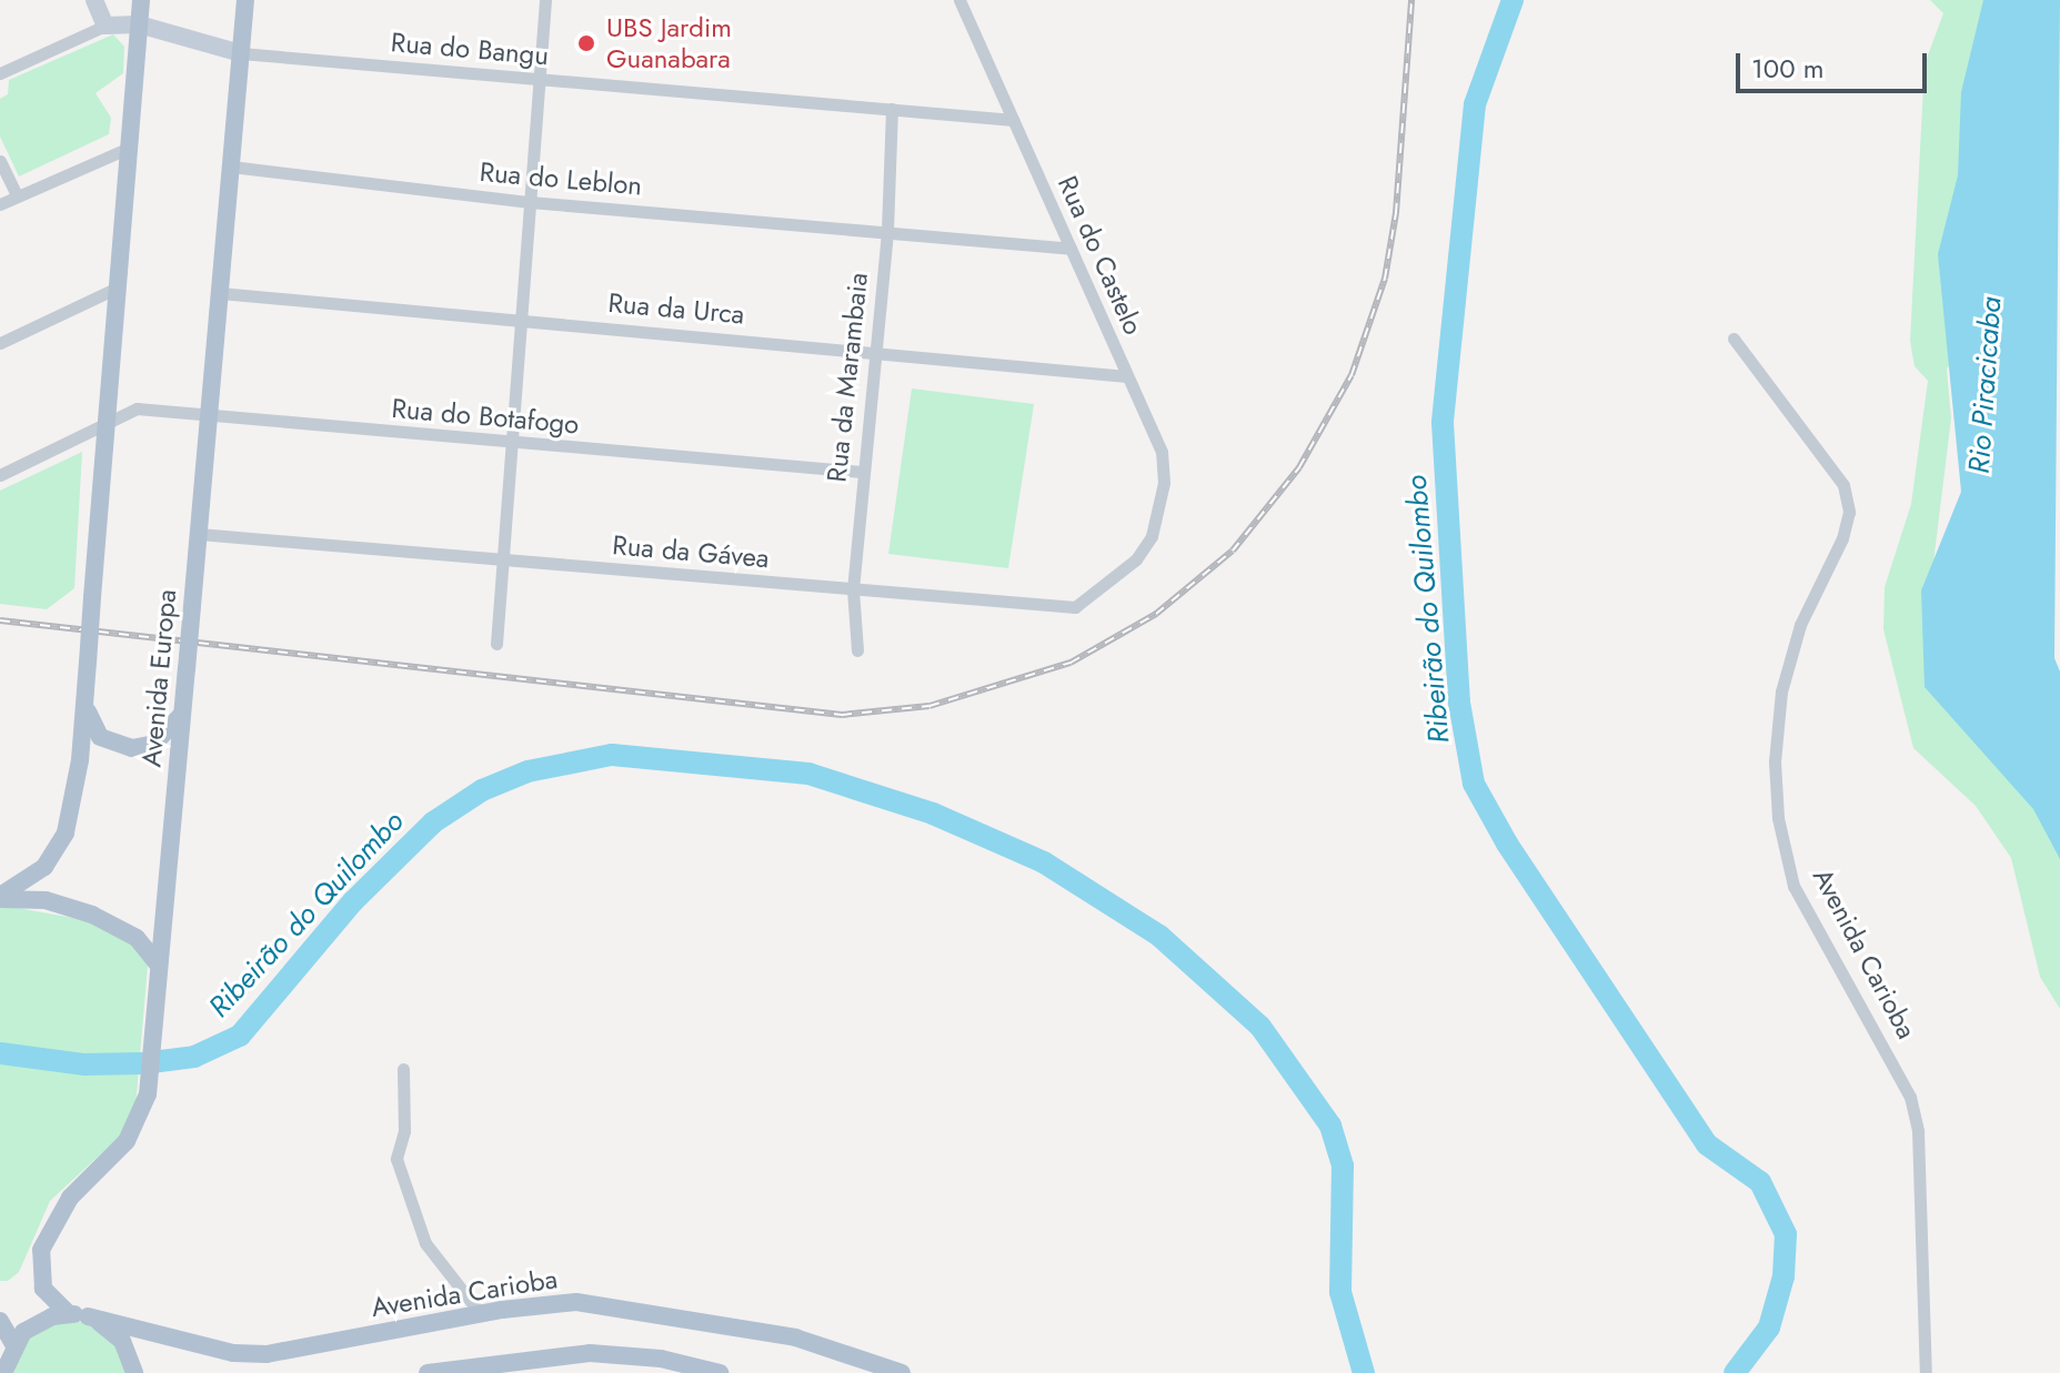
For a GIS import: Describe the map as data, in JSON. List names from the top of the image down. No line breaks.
{"streets":{"main road":["Avenida Europa","Avenida Carioba"],"street":["Rua do Bangu","Rua do Leblon","Rua do Castelo","Rua da Urca","Rua da Marambaia","Rua do Botafogo","Rua da Gávea"]},"crossings":[["Rua do Bangu","Rua do Castelo"],["Rua do Bangu","Rua da Marambaia"],["Rua do Bangu","Avenida Europa"],["Rua do Leblon","Rua do Castelo"],["Rua do Leblon","Rua da Marambaia"],["Rua do Leblon","Avenida Europa"],["Rua do Castelo","Rua da Urca"],["Rua do Castelo","Rua da Gávea"],["Rua da Urca","Rua da Marambaia"],["Rua da Urca","Avenida Europa"],["Rua da Marambaia","Rua do Botafogo"],["Rua da Marambaia","Rua da Gávea"],["Rua do Botafogo","Avenida Europa"],["Rua da Gávea","Avenida Europa"],["Avenida Europa","Avenida Carioba"]],"water":["Rio Piracicaba","Ribeirão do Quilombo"],"places":["UBS Jardim Guanabara"],"scale_bar":"100 m"}
